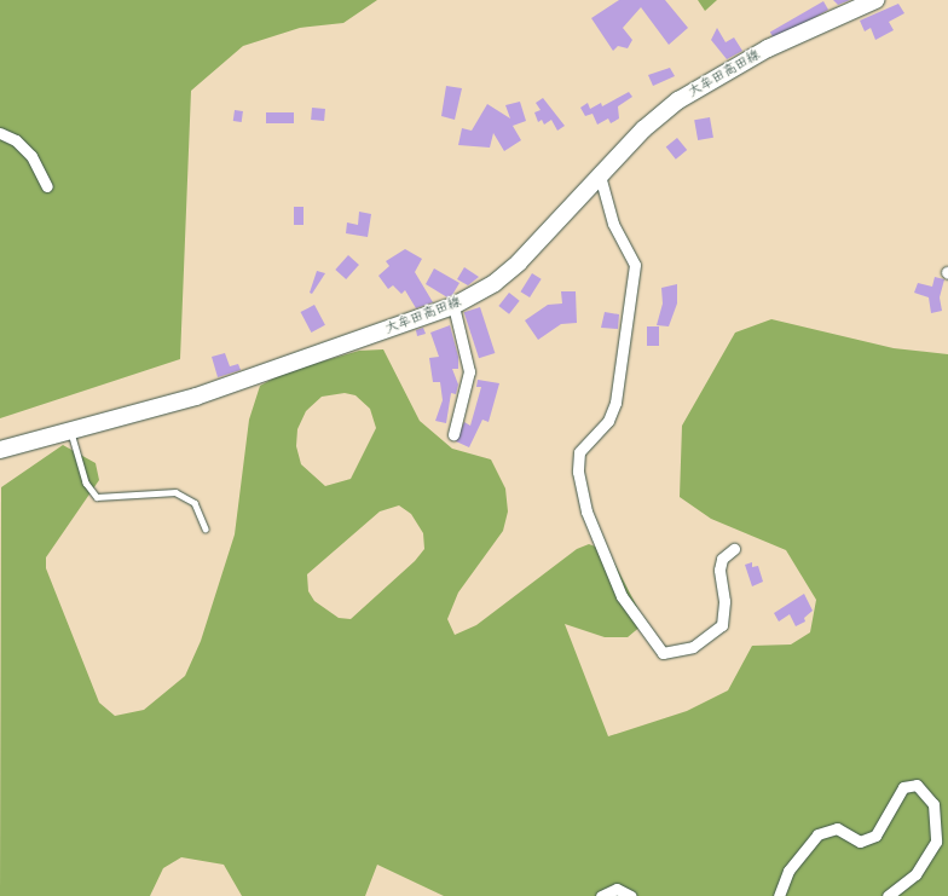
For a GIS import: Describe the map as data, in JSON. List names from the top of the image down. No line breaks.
{"streets":{"main road":["大牟田高田線"]}}
